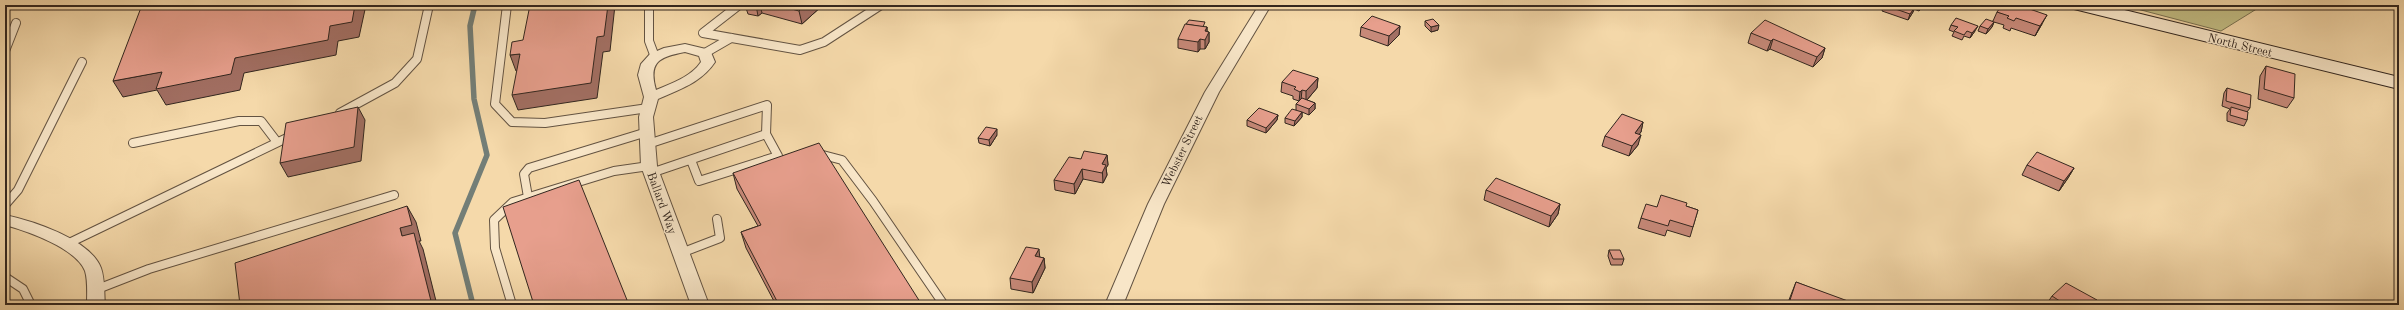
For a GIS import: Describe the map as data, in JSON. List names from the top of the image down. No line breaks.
{"streets":{"main road":["North Street"],"street":["Webster Street","Ballard Way"]}}
